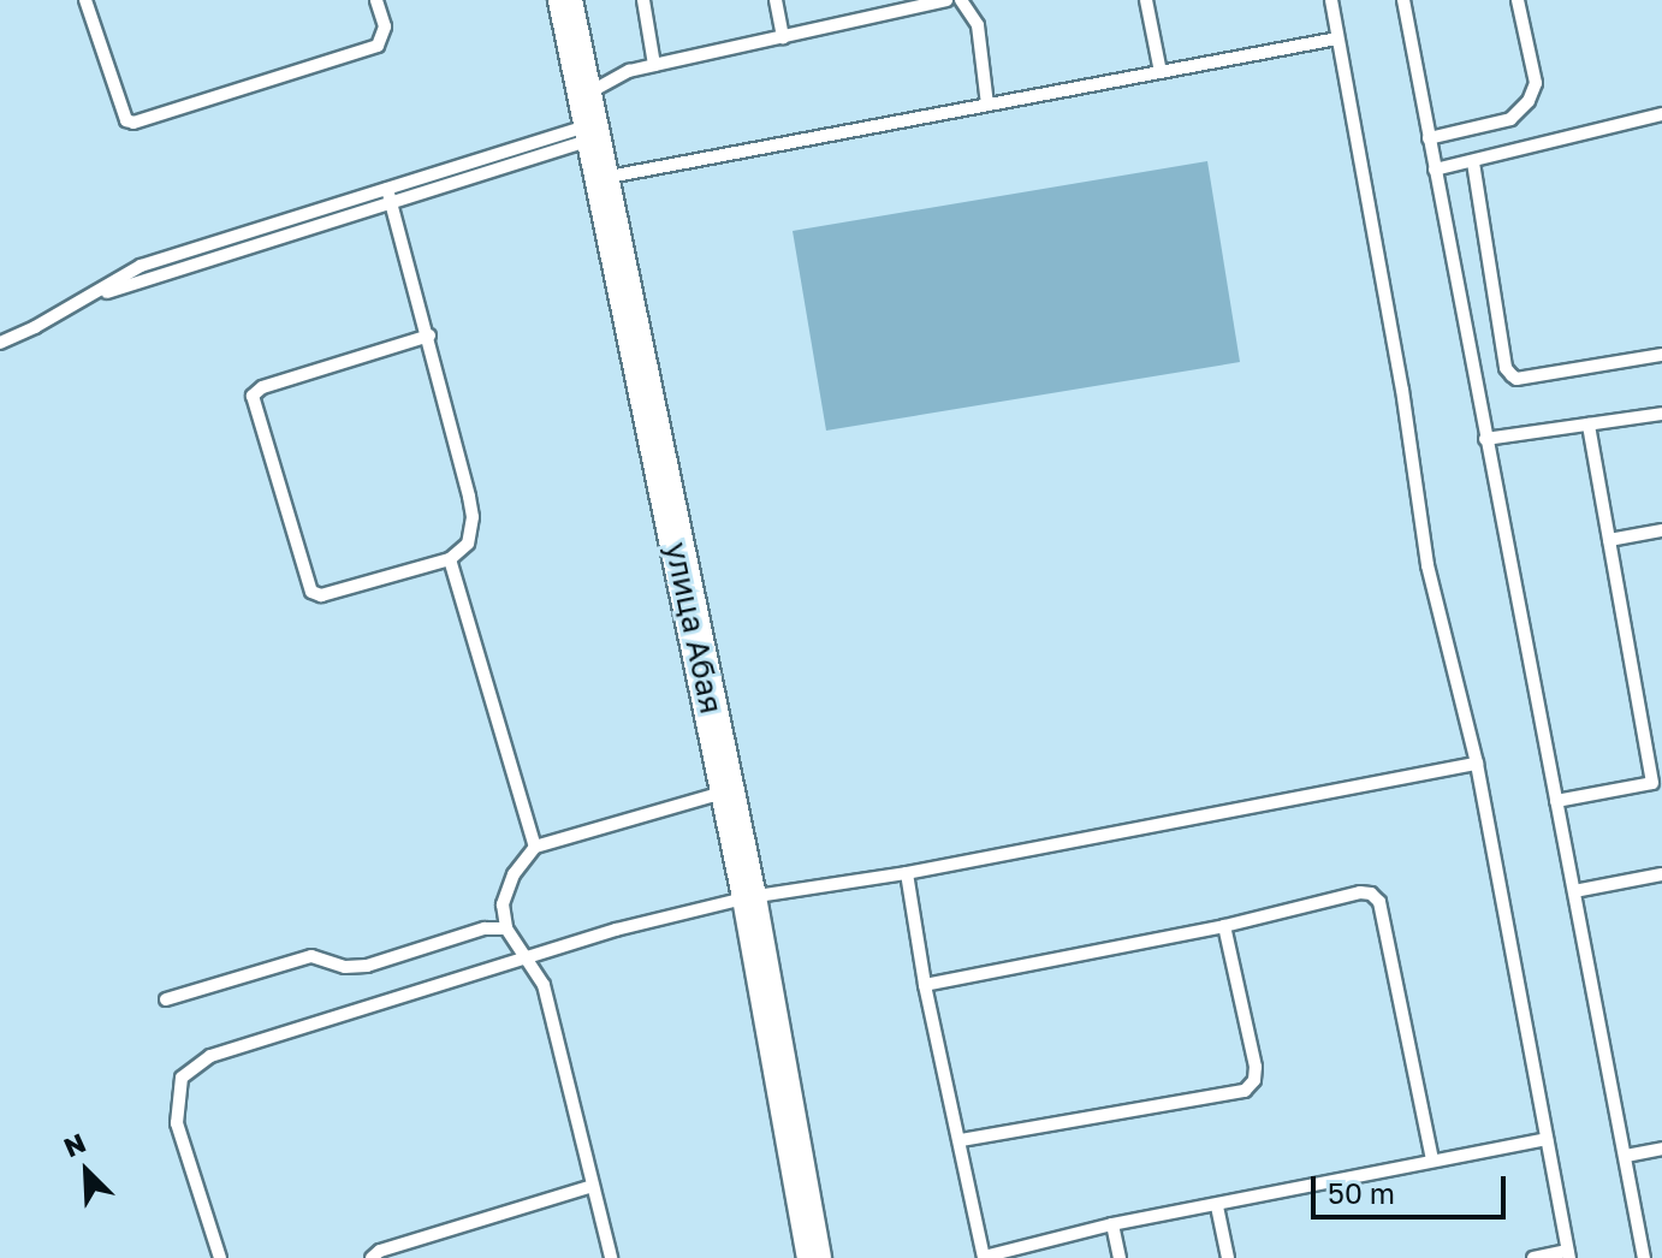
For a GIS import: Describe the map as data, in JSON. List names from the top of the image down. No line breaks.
{"streets":{"street":["улица Абая"]},"scale_bar":"50 m","north":"top left"}
